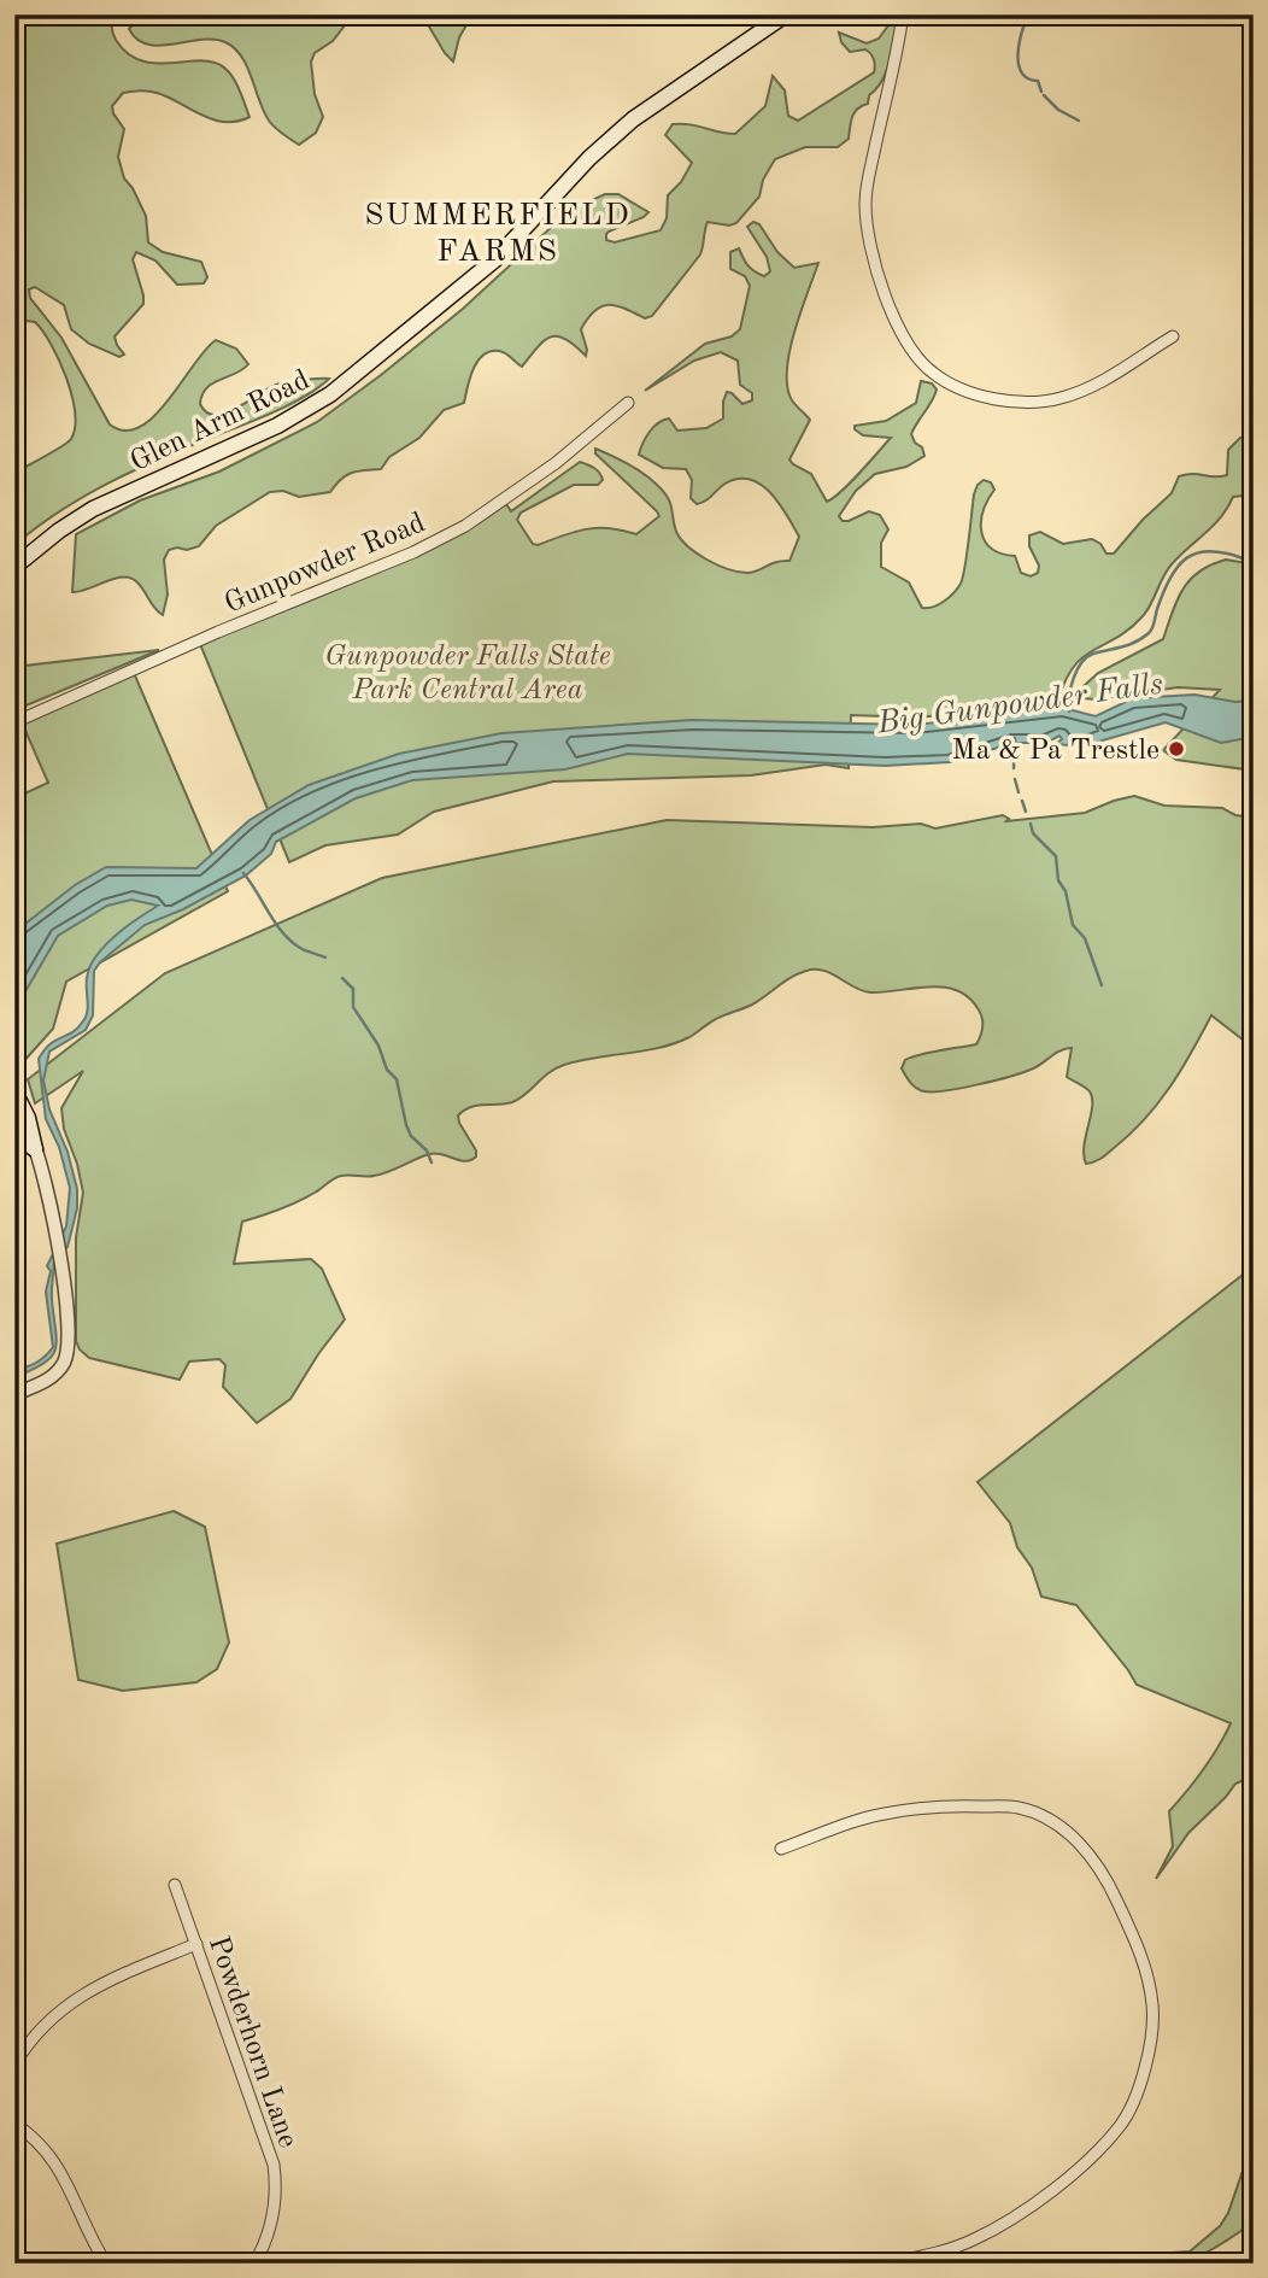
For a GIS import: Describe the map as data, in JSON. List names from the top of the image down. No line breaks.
{"streets":{"main road":["Glen Arm Road"],"street":["Gunpowder Road","Powderhorn Lane"]},"districts":["SUMMERFIELD FARMS"],"water":["Big Gunpowder Falls"],"parks":["Gunpowder Falls State Park Central Area"],"places":["Ma & Pa Trestle"]}
